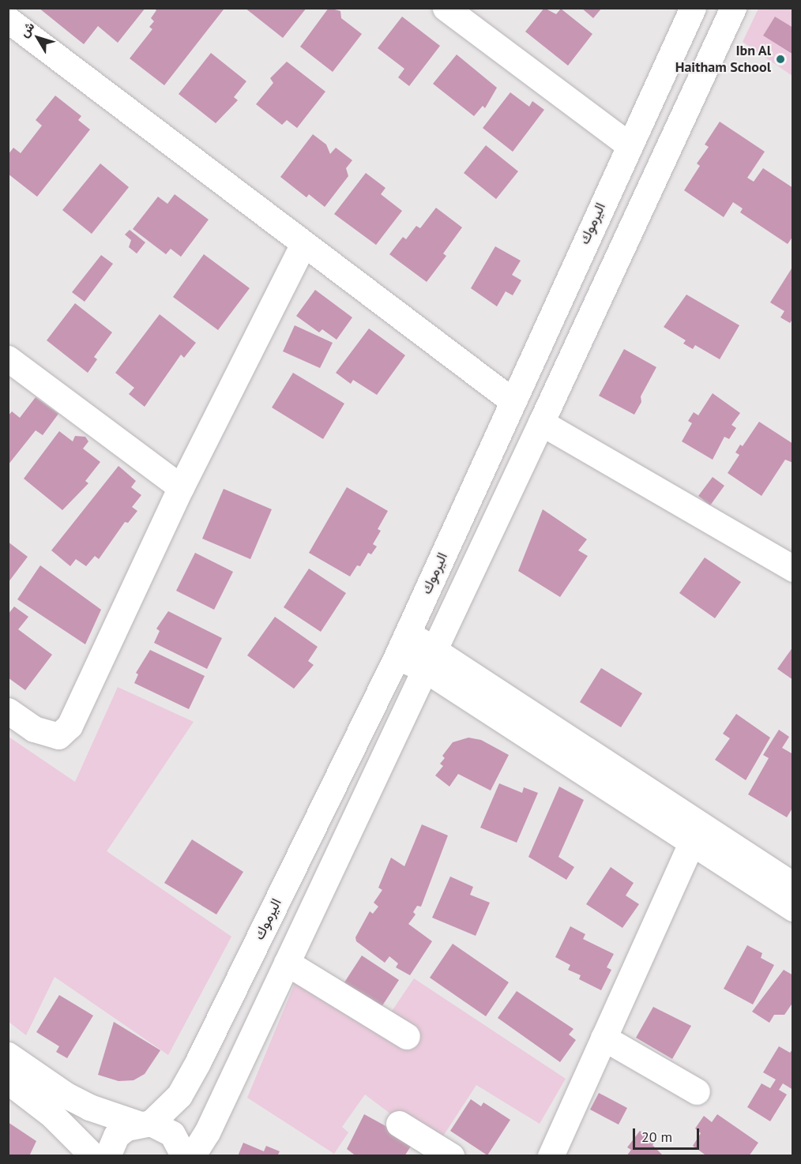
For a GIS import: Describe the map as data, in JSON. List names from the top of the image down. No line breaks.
{"streets":{"street":["اليرموك"]},"places":["Ibn Al Haitham School"],"scale_bar":"20 m","north":"top left"}
